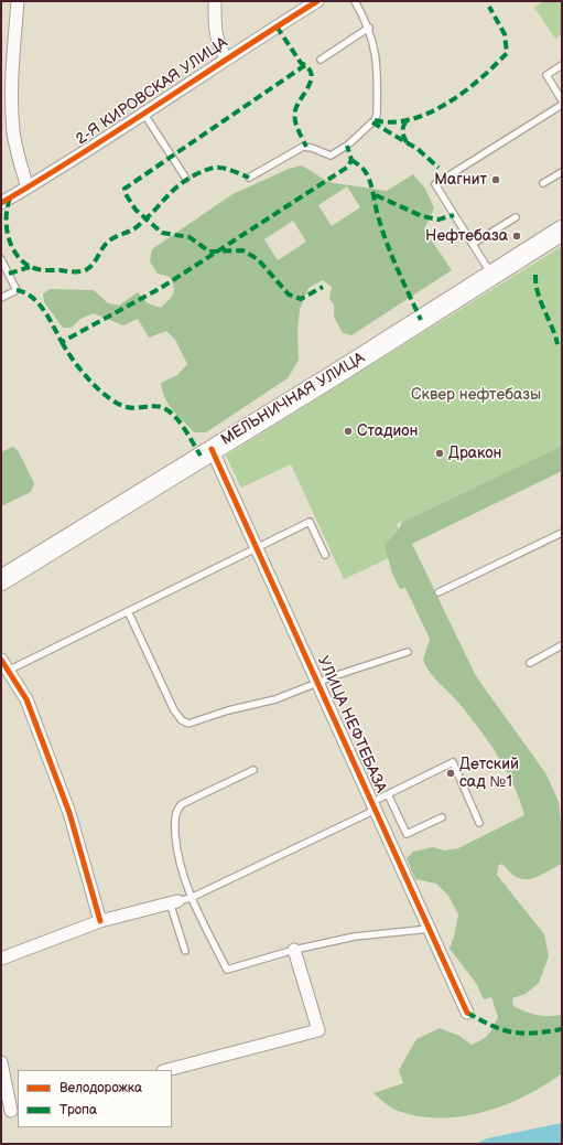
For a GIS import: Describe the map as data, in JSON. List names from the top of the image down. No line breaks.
{"streets":{"main road":["МЕЛЬНИЧНАЯ УЛИЦА"],"street":["2-Я КИРОВСКАЯ УЛИЦА","УЛИЦА НЕФТЕБАЗА"]},"crossings":[["МЕЛЬНИЧНАЯ УЛИЦА","УЛИЦА НЕФТЕБАЗА"]],"parks":["Сквер нефтебазы"],"places":["Магнит","Нефтебаза","Стадион","Дракон","Детский сад №1"],"legend":["Велодорожка","Тропа"]}
